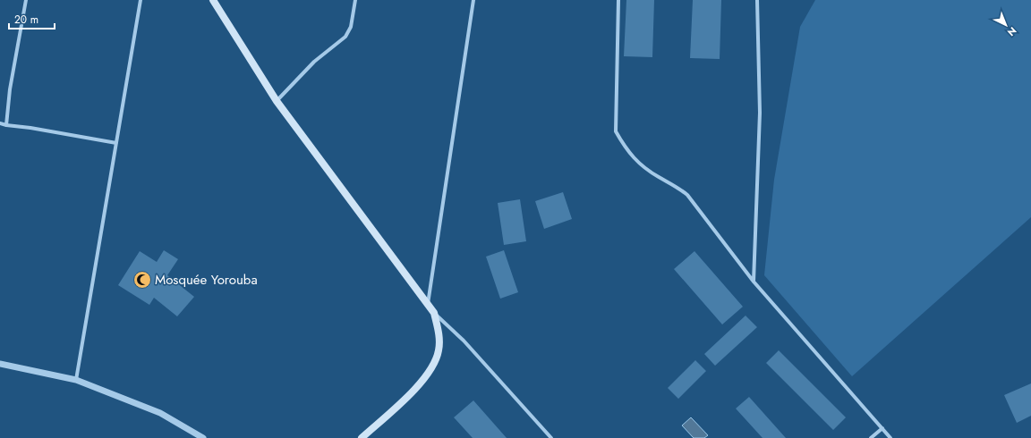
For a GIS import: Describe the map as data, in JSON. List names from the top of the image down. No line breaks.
{"places":{"mosque":["Mosquée Yorouba"]},"scale_bar":"20 m","north":"bottom right"}
